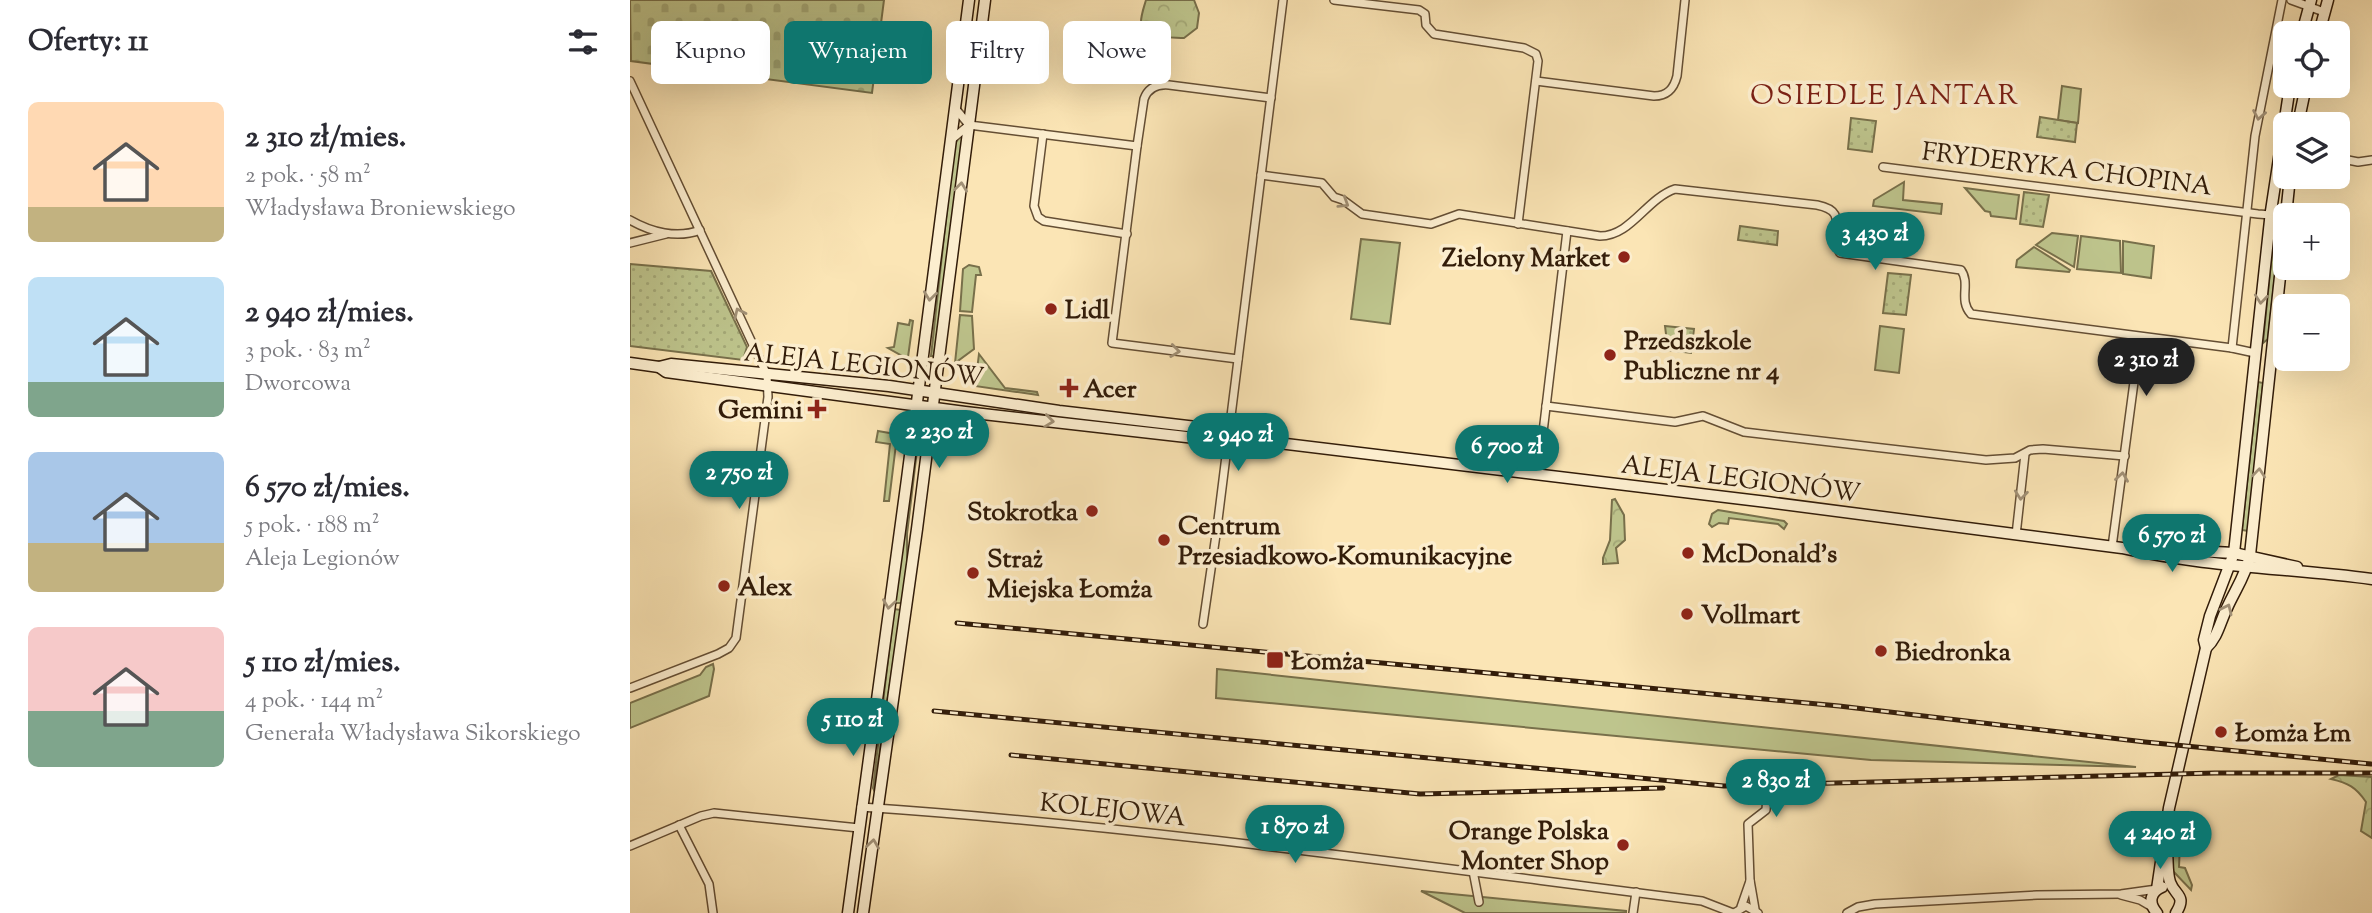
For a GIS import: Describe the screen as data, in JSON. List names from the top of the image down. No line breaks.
{"streets":{"main road":["ALEJA LEGIONÓW"],"street":["FRYDERYKA CHOPINA","KOLEJOWA"]},"districts":["OSIEDLE JANTAR"],"places":{"other":["Zielony Market","Lidl","Przedszkole Publiczne nr 4","Stokrotka","Centrum Przesiadkowo-Komunikacyjne","McDonald's","Straż Miejska Łomża","Alex","Vollmart","Biedronka","Łomża Łm","Orange Polska Monter Shop"],"health":["Acer","Gemini"],"transit":["Łomża"]},"page":{"heading":"Oferty: 11","map_buttons":["+","−"],"chip":["Kupno","Wynajem","Filtry","Nowe"],"list":[{"name":"2 310 zł/mies.","note":"2 pok. · 58 m² · Władysława Broniewskiego"},{"name":"2 940 zł/mies.","note":"3 pok. · 83 m² · Dworcowa"},{"name":"6 570 zł/mies.","note":"5 pok. · 188 m² · Aleja Legionów"},{"name":"5 110 zł/mies.","note":"4 pok. · 144 m² · Generała Władysława Sikorskiego"}],"price":["3 430 zł","2 310 zł","2 230 zł","2 940 zł","6 700 zł","2 750 zł","6 570 zł","5 110 zł","2 830 zł","1 870 zł","4 240 zł"]}}
